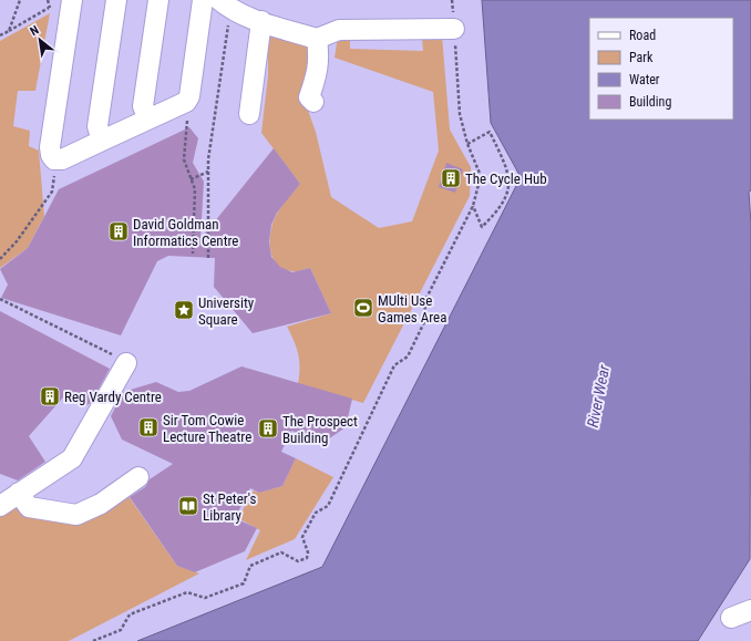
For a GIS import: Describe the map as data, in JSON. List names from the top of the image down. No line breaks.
{"water":["River Wear"],"places":{"building":["The Cycle Hub","David Goldman Informatics Centre","Reg Vardy Centre","Sir Tom Cowie Lecture Theatre","The Prospect Building"],"sports":["MUlti Use Games Area"],"place":["University Square"],"library":["St Peter's Library"]},"legend":["Road","Park","Water","Building"],"north":"top left"}
